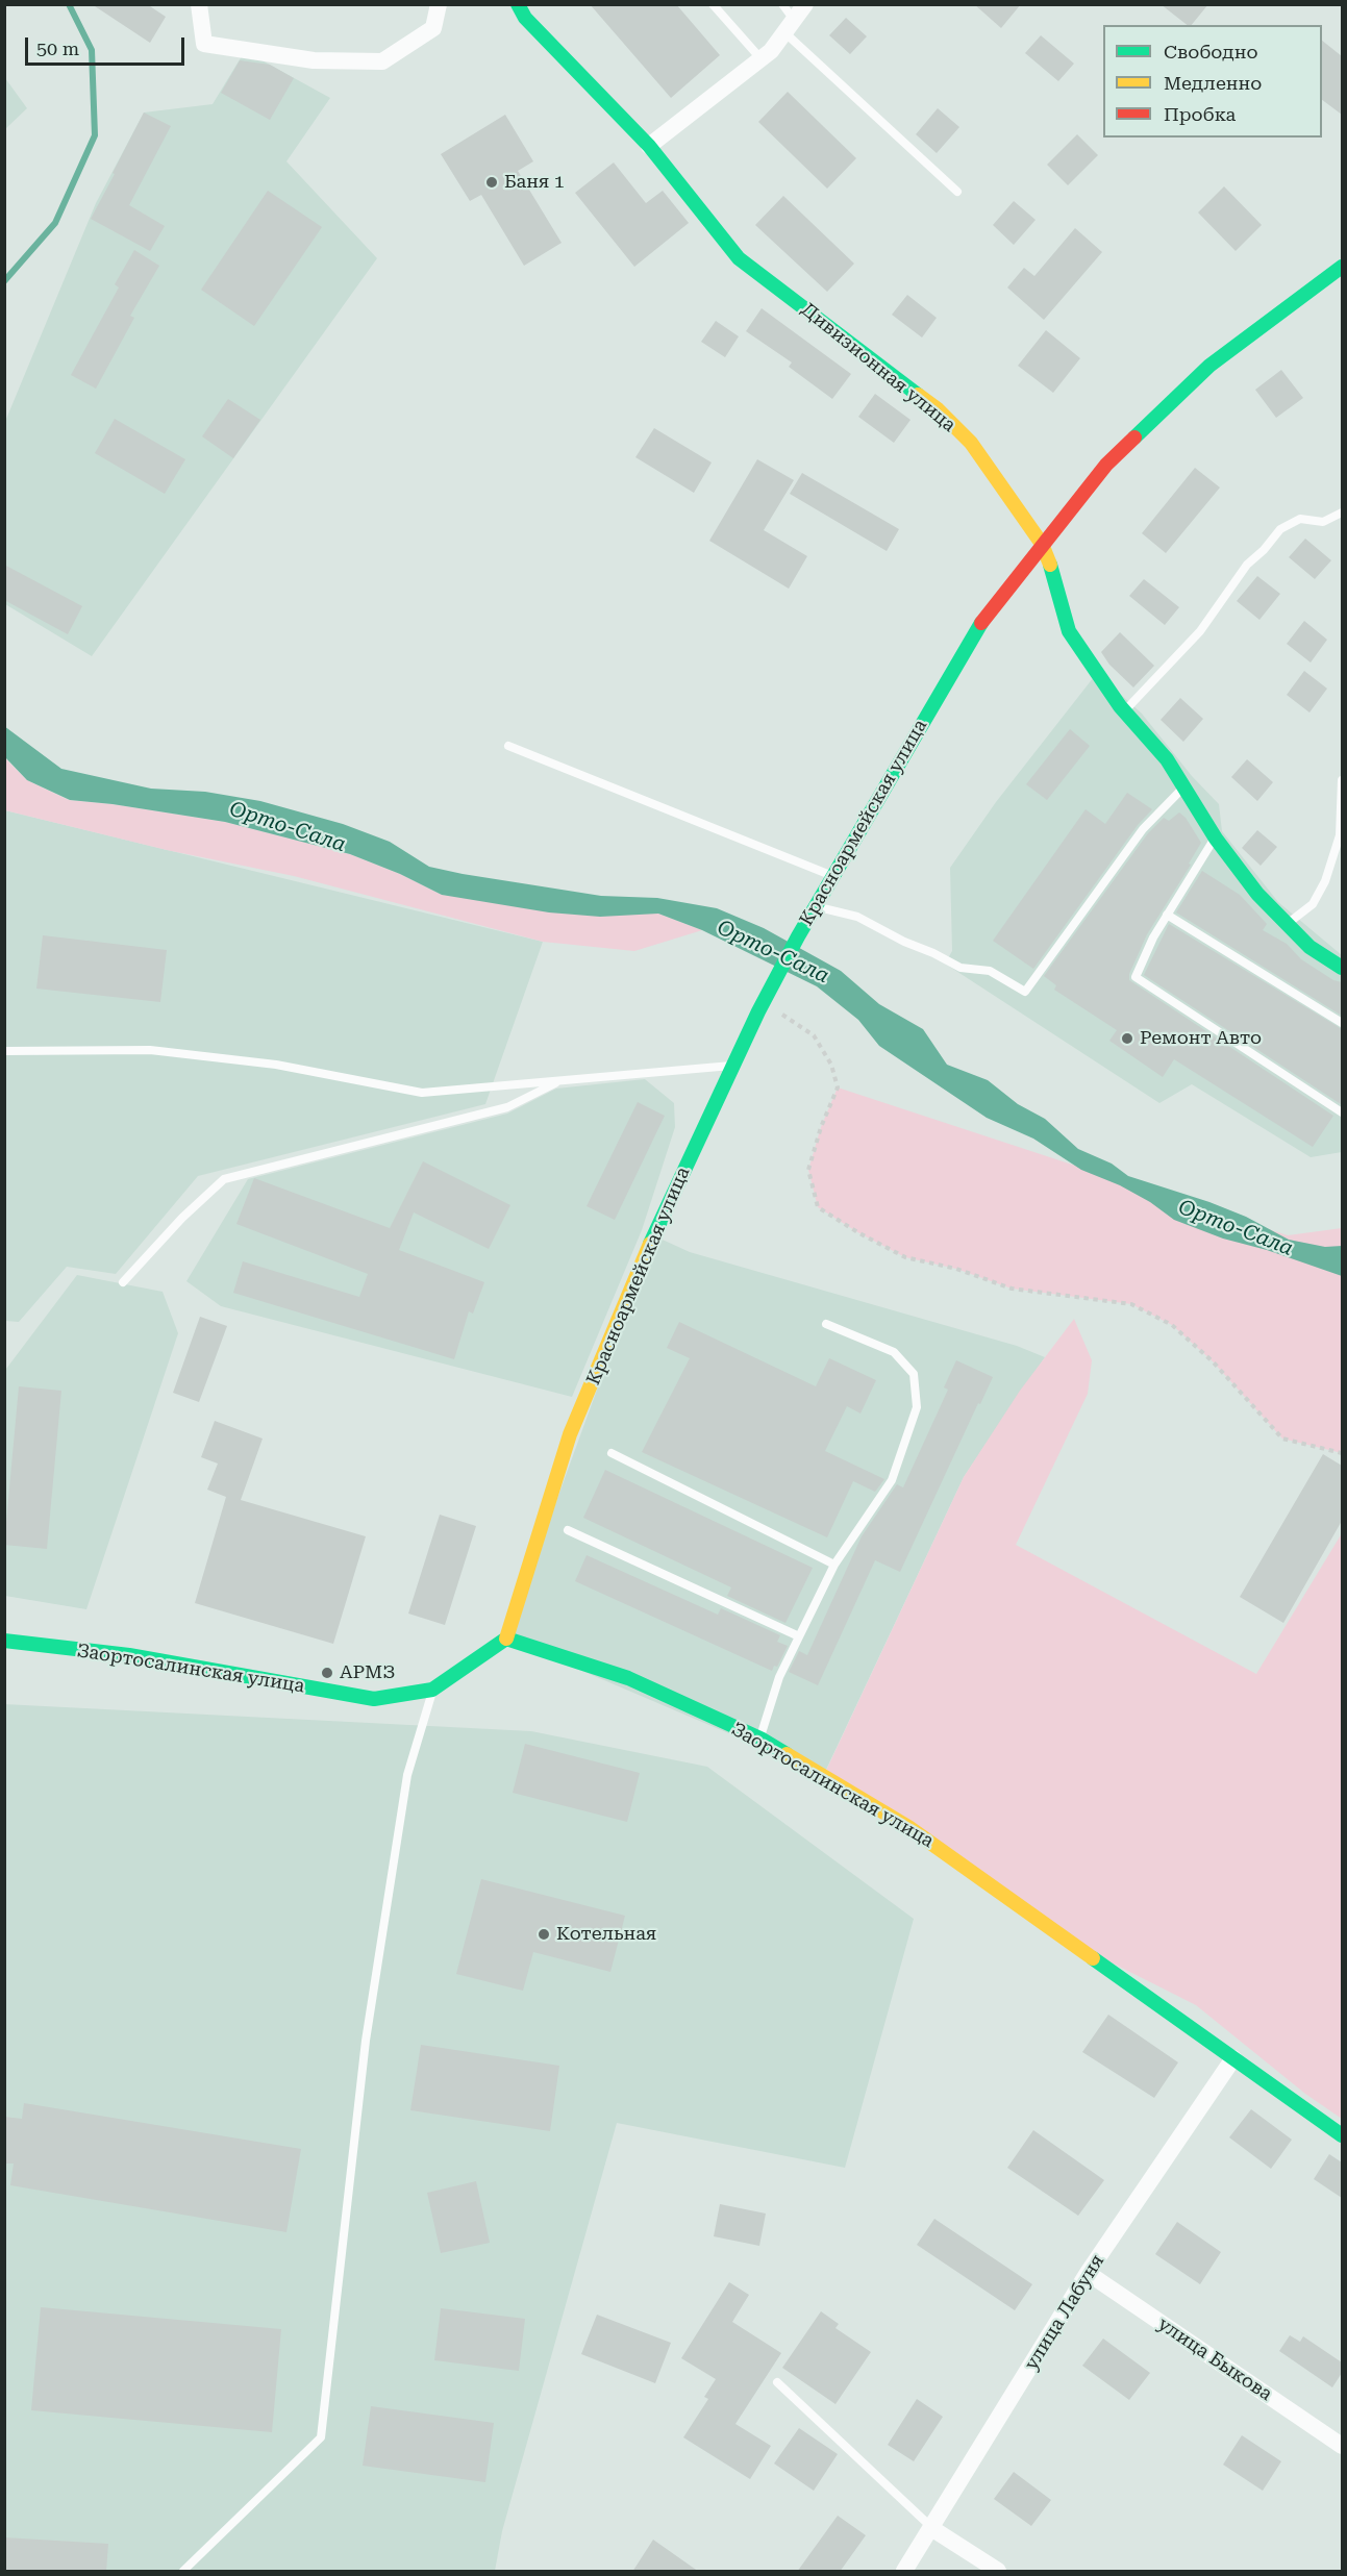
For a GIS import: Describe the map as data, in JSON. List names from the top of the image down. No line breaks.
{"streets":{"street":["Дивизионная улица","Красноармейская улица","Заортосалинская улица","улица Лабуня","улица Быкова"]},"crossings":[["Дивизионная улица","Красноармейская улица"],["Красноармейская улица","Заортосалинская улица"],["Заортосалинская улица","улица Лабуня"],["улица Лабуня","улица Быкова"]],"water":["Орто-Сала"],"places":["Баня 1","Ремонт Авто","АРМЗ","Котельная"],"legend":["Свободно","Медленно","Пробка"],"scale_bar":"50 m"}
